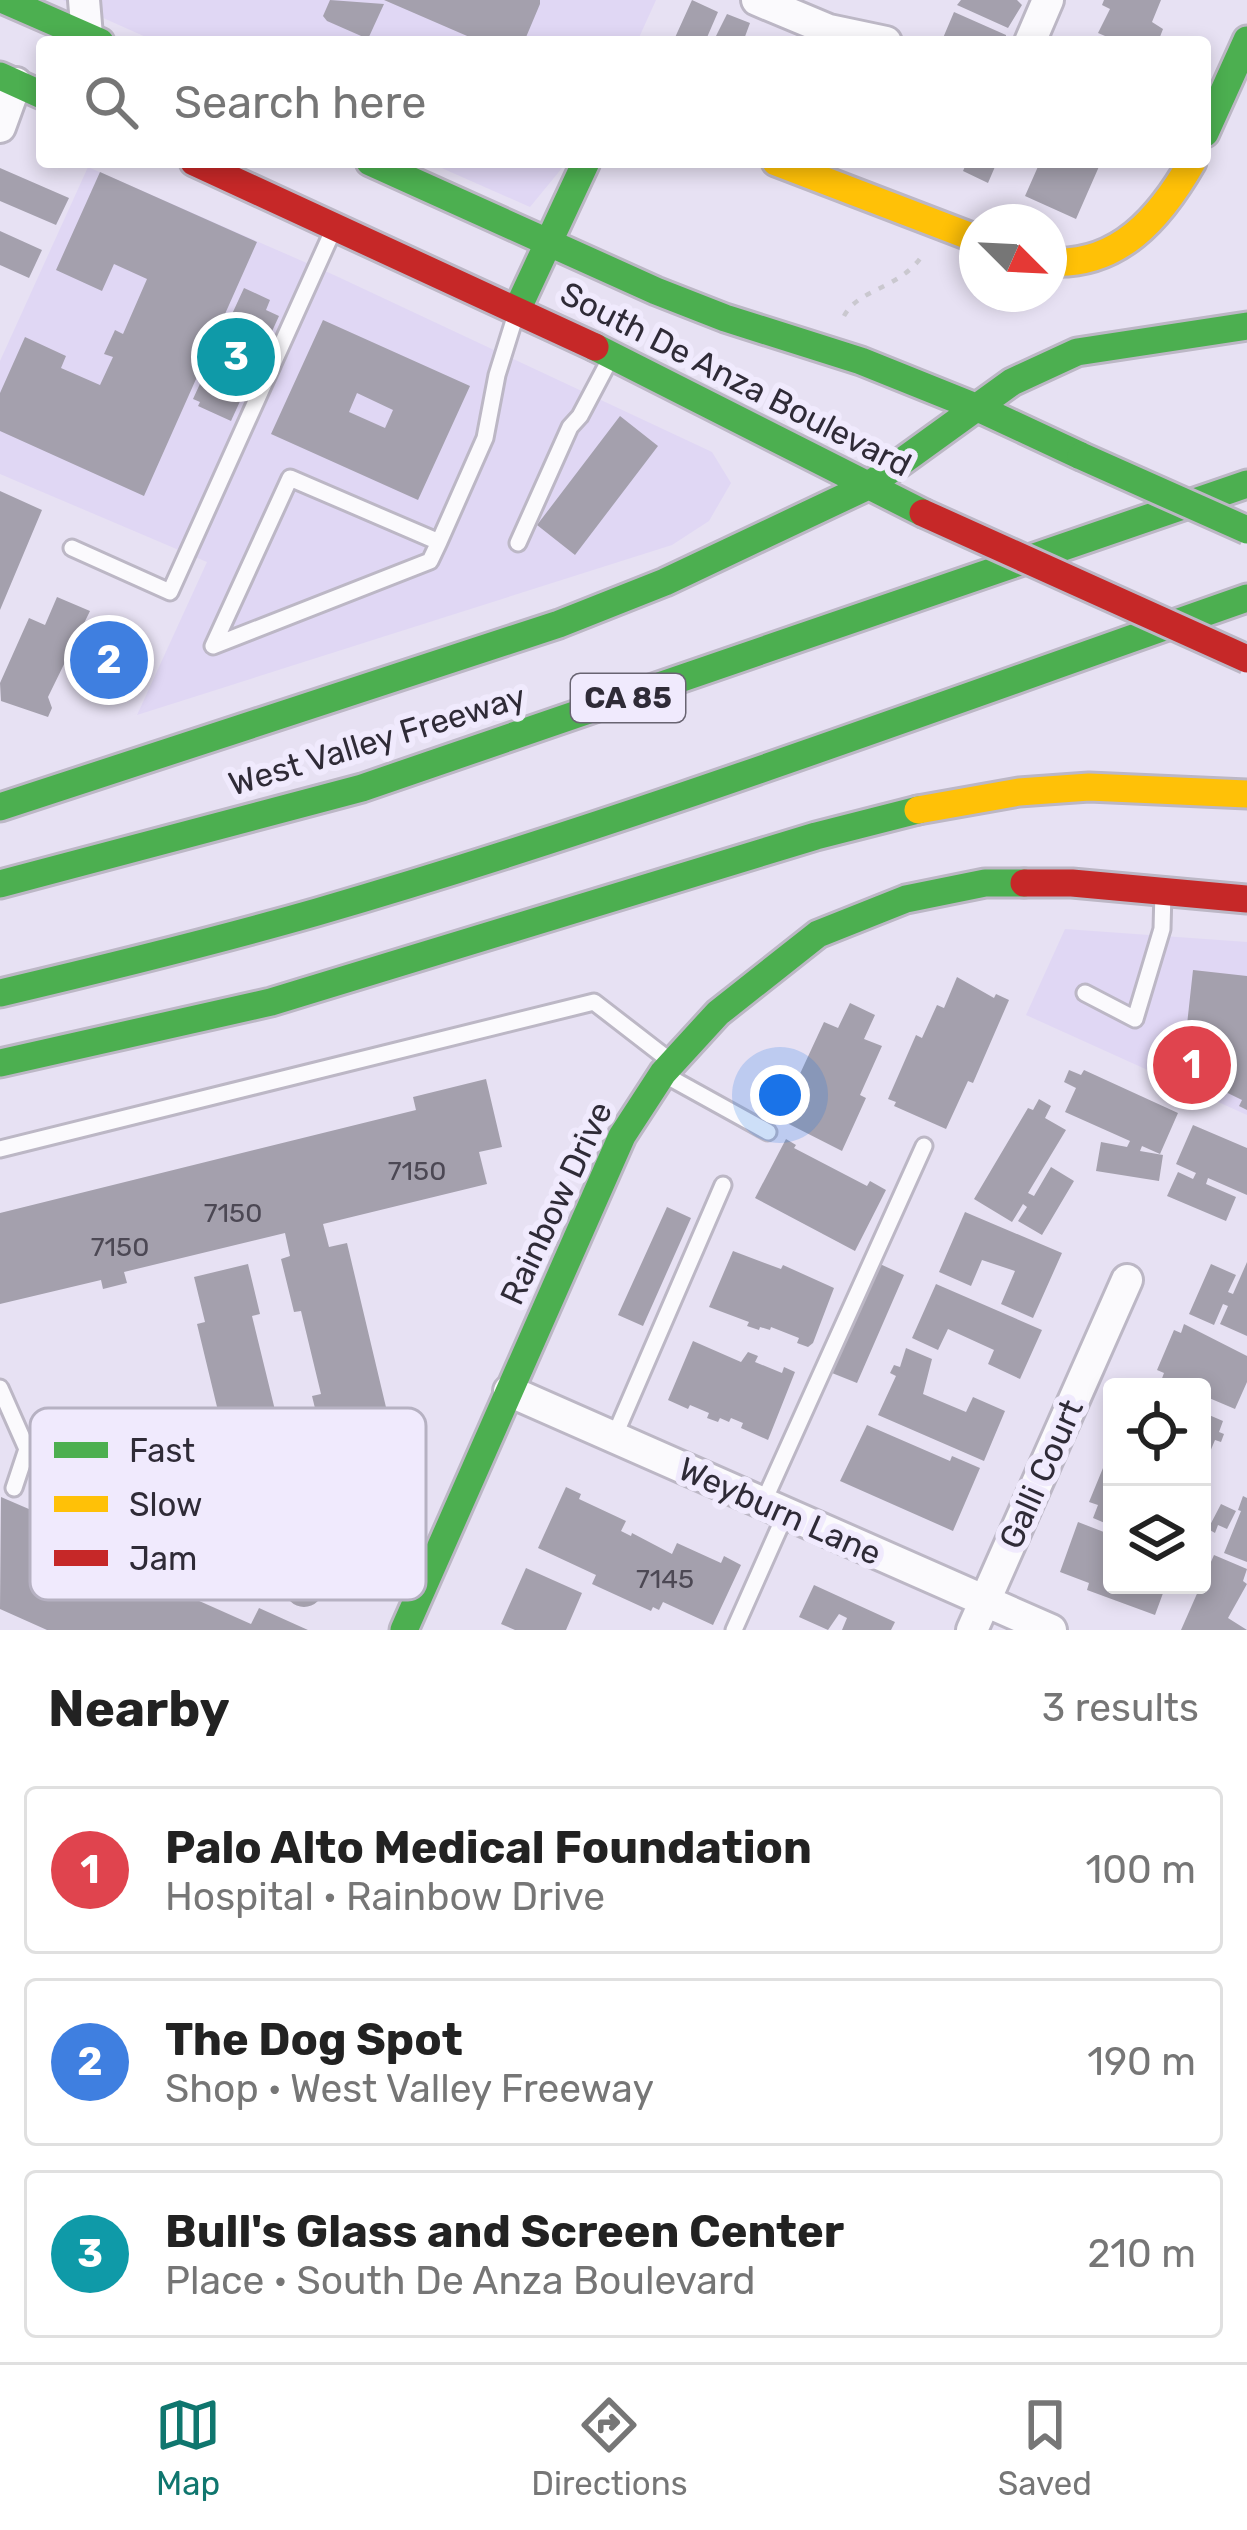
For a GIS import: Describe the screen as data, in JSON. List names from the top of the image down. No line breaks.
{"streets":{"main road":["South De Anza Boulevard","CA 85","West Valley Freeway","Rainbow Drive"],"street":["Galli Court","Weyburn Lane"]},"crossings":[["Rainbow Drive","Weyburn Lane"],["Galli Court","Weyburn Lane"]],"house_numbers":["7150","7150","7150","7145"],"legend":["Fast","Slow","Jam"],"north":"bottom right","page":{"search":"Search here","pins":["3","2","1"],"heading":["Nearby","3 results"],"list":[{"mark":"1","name":"Palo Alto Medical Foundation","note":"Hospital · Rainbow Drive","value":"100 m"},{"mark":"2","name":"The Dog Spot","note":"Shop · West Valley Freeway","value":"190 m"},{"mark":"3","name":"Bull's Glass and Screen Center","note":"Place · South De Anza Boulevard","value":"210 m"}],"nav":["Map","Directions","Saved"]}}
